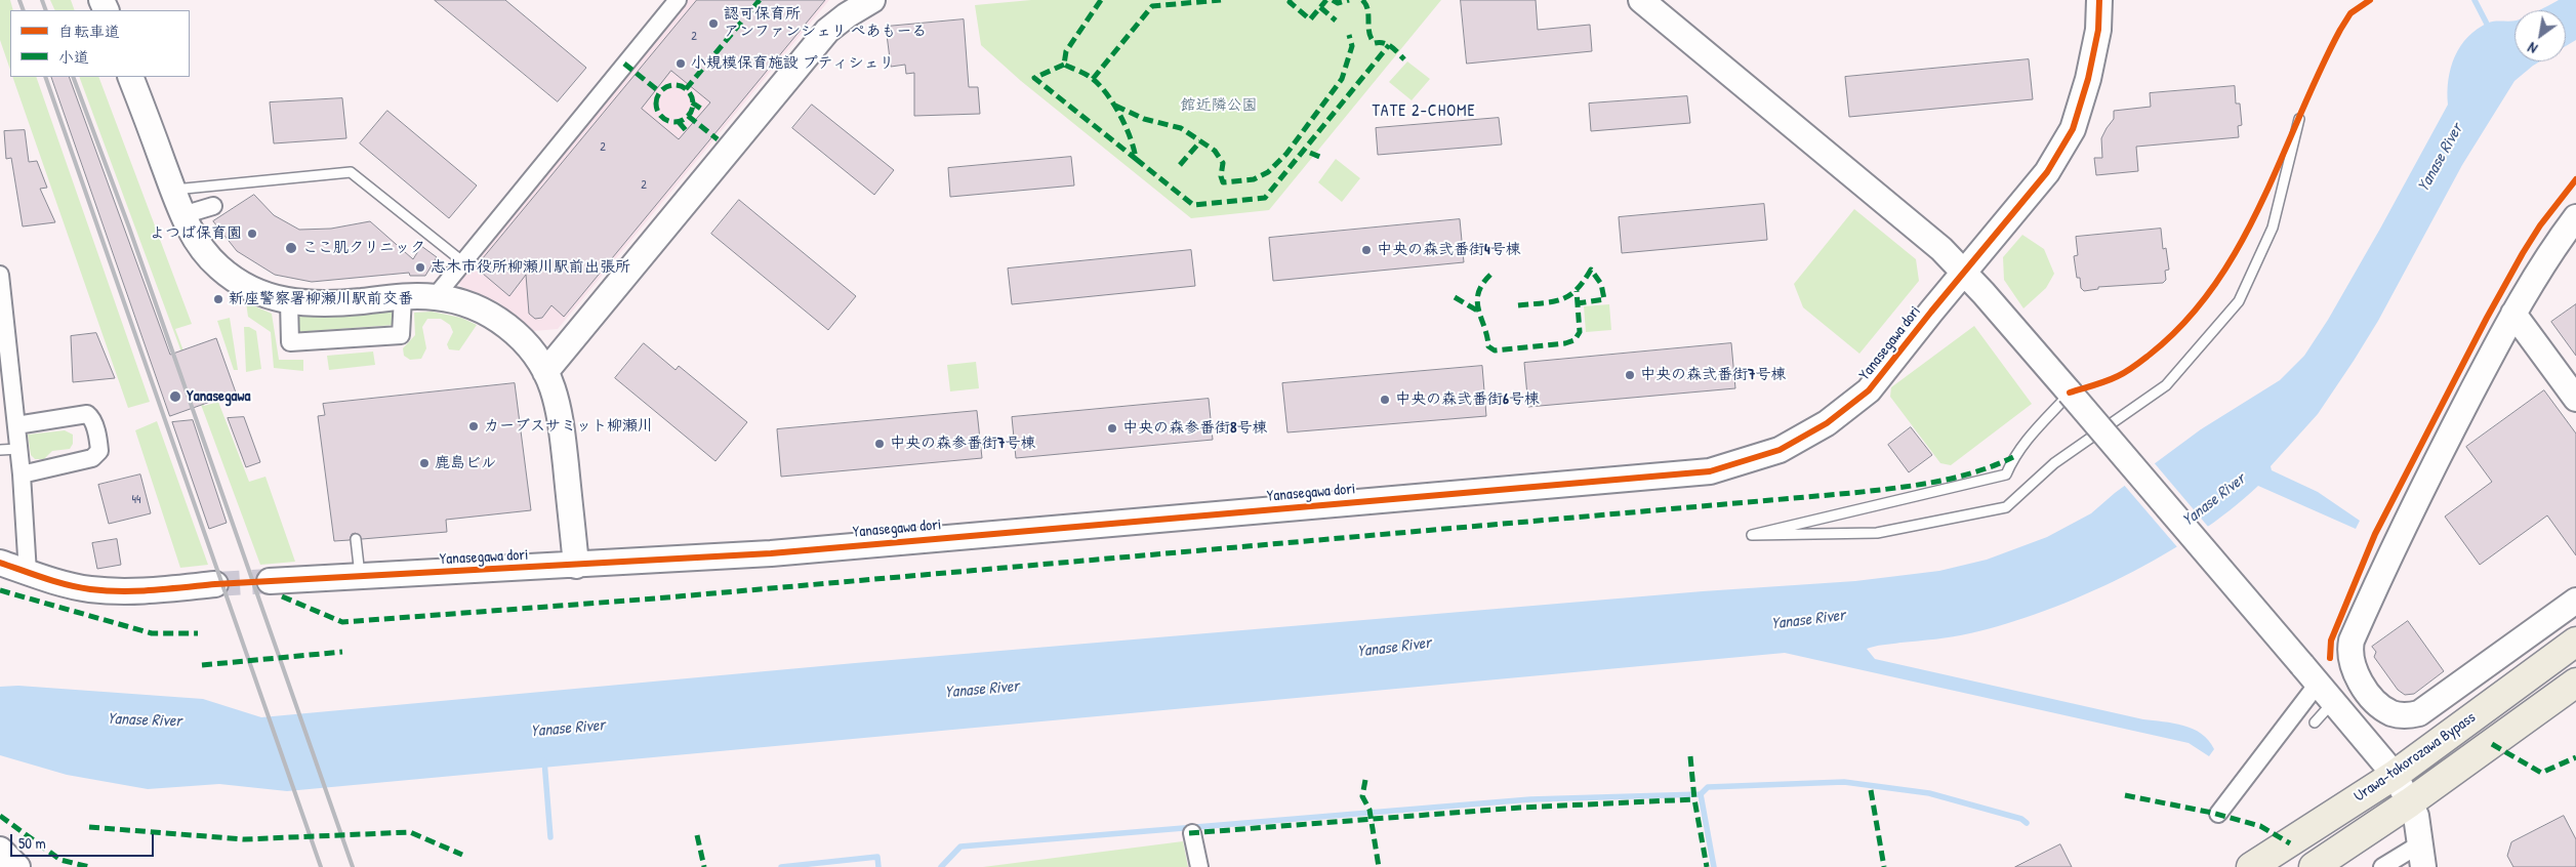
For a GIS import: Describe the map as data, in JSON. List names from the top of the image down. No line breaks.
{"streets":{"highway":["Urawa-tokorozawa Bypass"],"street":["Yanasegawa dori"]},"districts":["TATE 2-CHOME"],"water":["Yanase River"],"parks":["館近隣公園"],"places":["認可保育所 アンファンシェリ ぺあもーる","小規模保育施設 プティシェリ","よつば保育園","ここ肌クリニック","中央の森弐番街4号棟","志木市役所柳瀬川駅前出張所","新座警察署柳瀬川駅前交番","中央の森弐番街7号棟","Yanasegawa","中央の森弐番街6号棟","カーブスサミット柳瀬川","中央の森参番街8号棟","中央の森参番街7号棟","鹿島ビル"],"house_numbers":["2","2","2","44"],"legend":["自転車道","小道"],"scale_bar":"50 m","north":"bottom left"}
